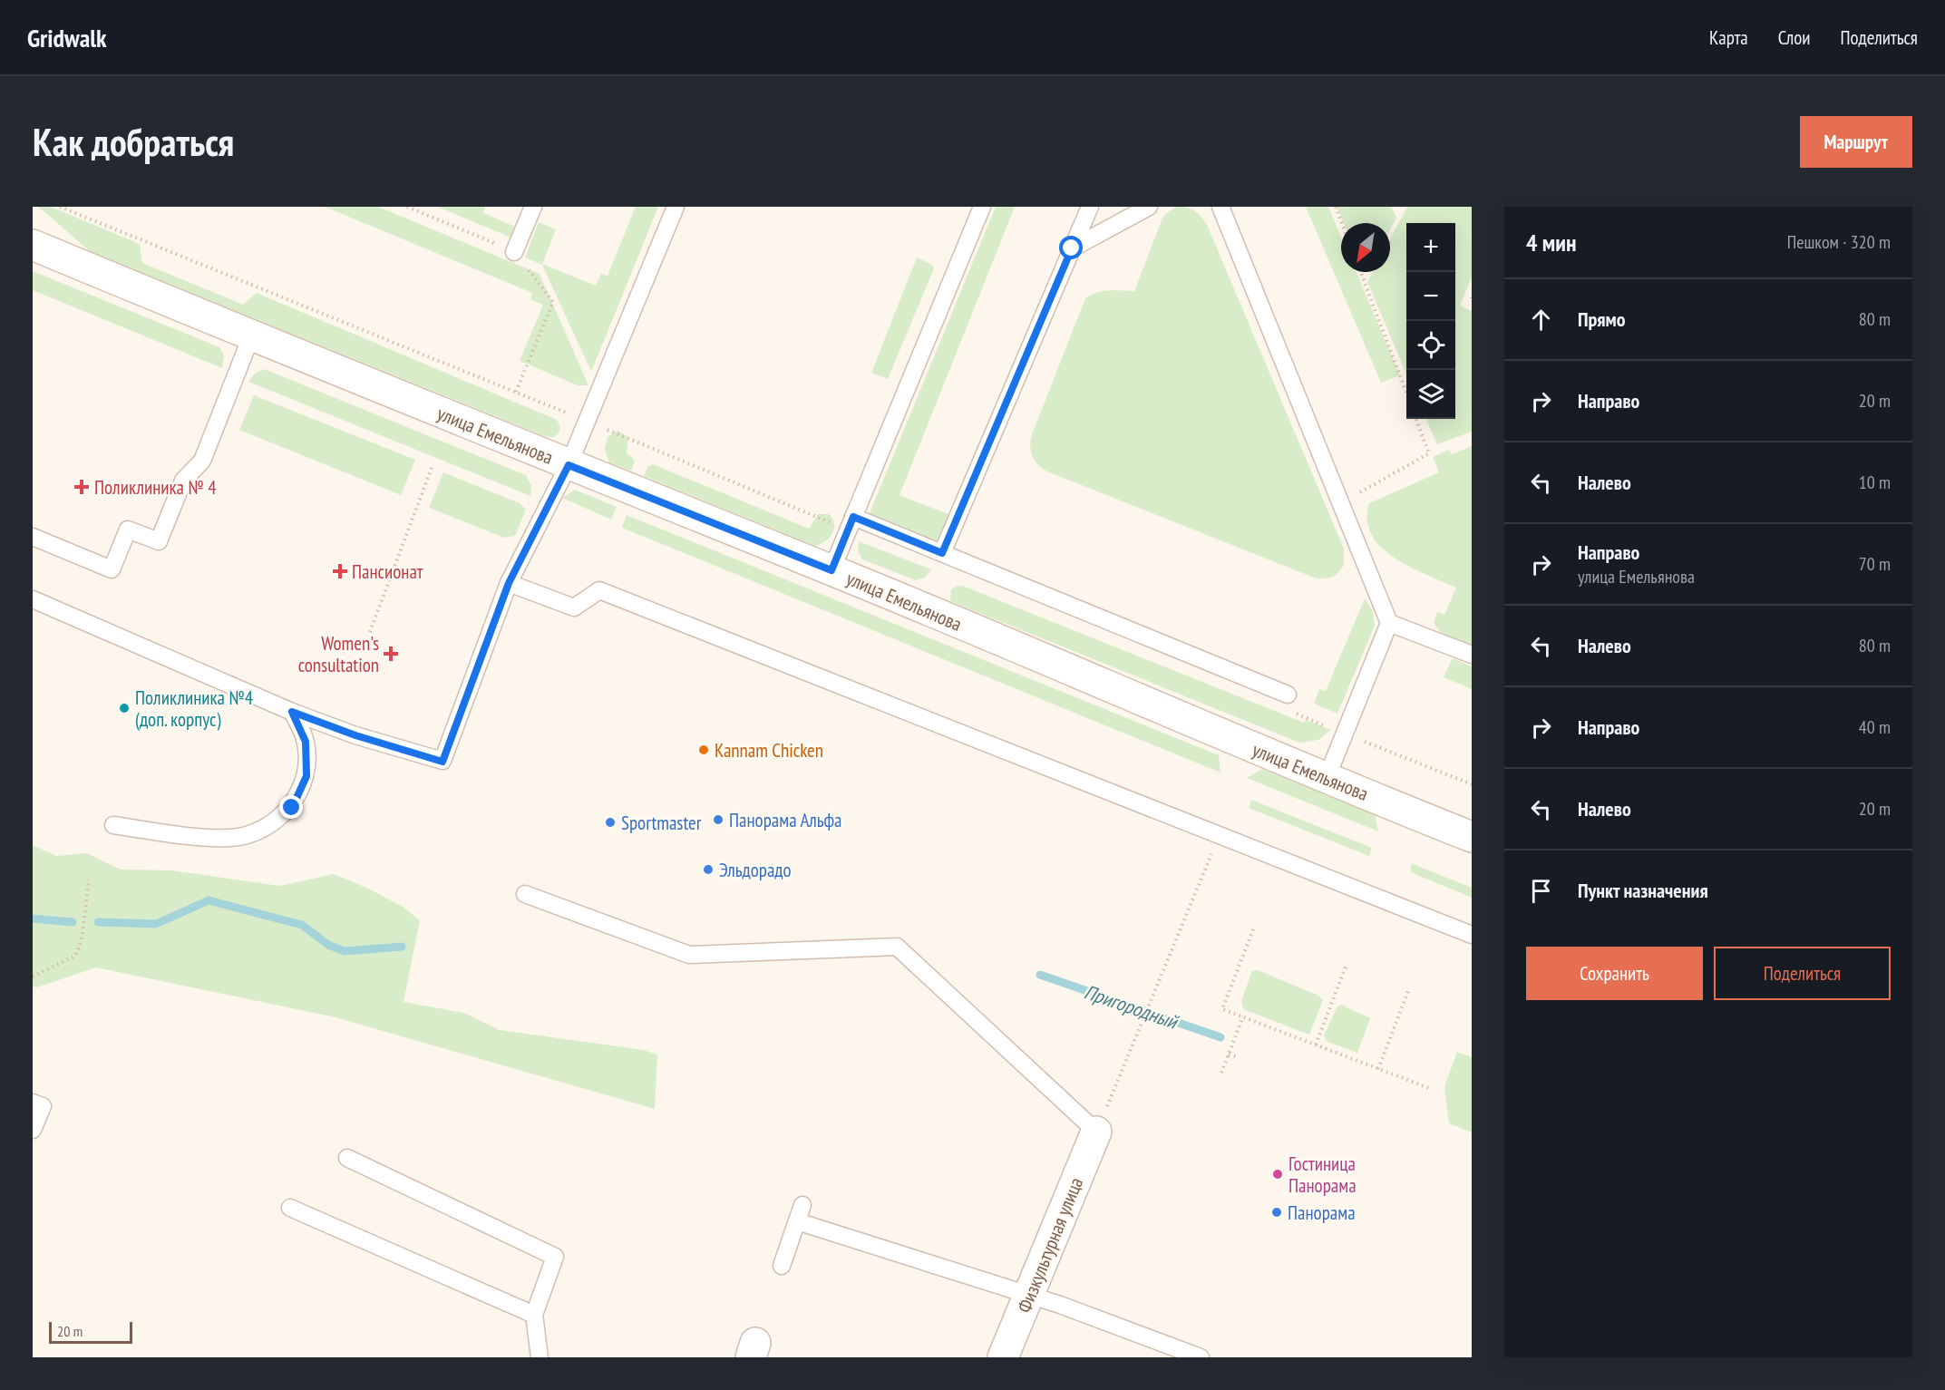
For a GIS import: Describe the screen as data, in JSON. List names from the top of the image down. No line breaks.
{"streets":{"main road":["улица Емельянова","Физкультурная улица"]},"water":["Пригородный"],"places":{"health":["Поликлиника № 4","Пансионат","Women's consultation"],"other":["Поликлиника №4 (доп. корпус)","Kannam Chicken","Панорама Альфа","Sportmaster","Эльдорадо","Гостиница Панорама","Панорама"]},"scale_bar":"20 m","north":"bottom left","page":{"header":"Gridwalk","nav":["Карта","Слои","Поделиться"],"buttons":["Маршрут",["Сохранить","Поделиться"]],"title":"Как добраться","heading":["4 мин","Пешком · 320 m"],"map_buttons":["+","−"],"list":[["Прямо","80 m"],["Направо","20 m"],["Налево","10 m"],["Направо","улица Емельянова","70 m"],["Налево","80 m"],["Направо","40 m"],["Налево","20 m"],"Пункт назначения"],"scale":"20 m"}}
